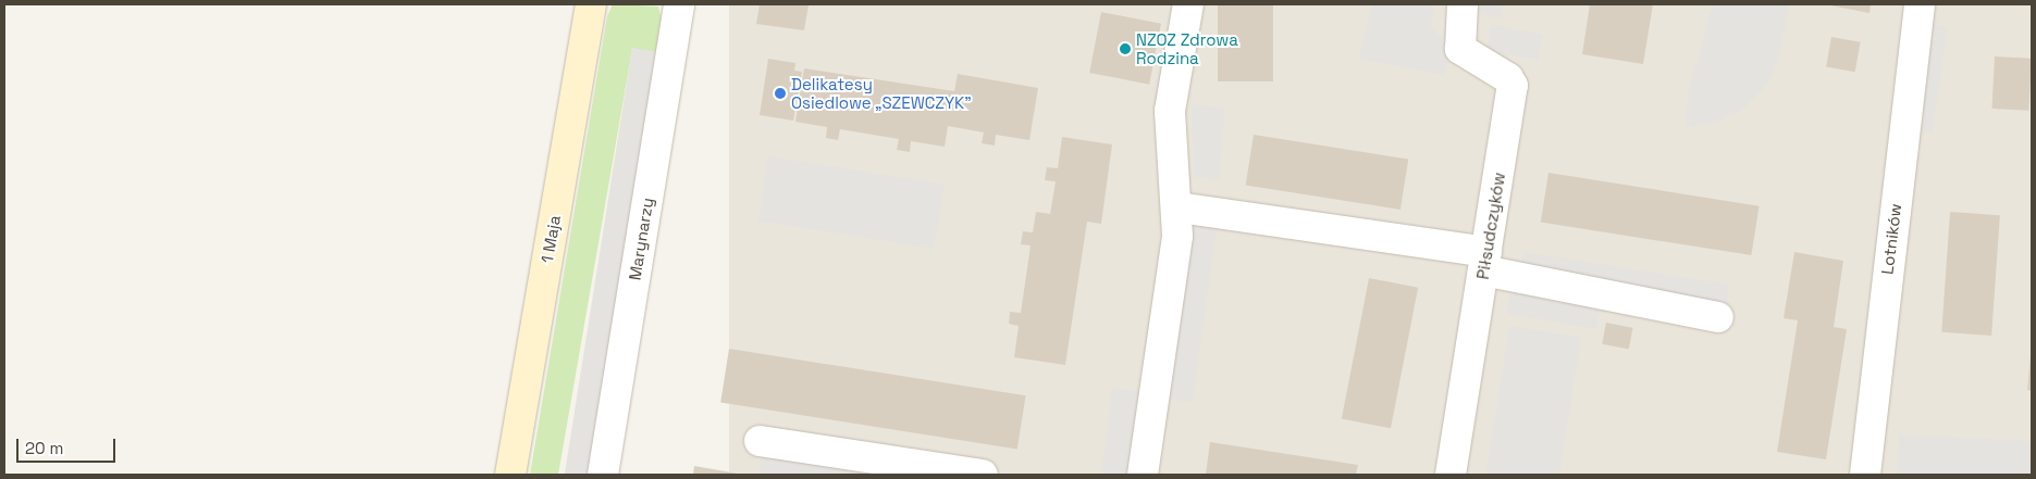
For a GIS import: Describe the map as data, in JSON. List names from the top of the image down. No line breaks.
{"streets":{"street":["Piłsudczyków","1 Maja","Marynarzy","Lotników"]},"places":["NZOZ Zdrowa Rodzina","Delikatesy Osiedlowe „SZEWCZYK”"],"scale_bar":"20 m"}
